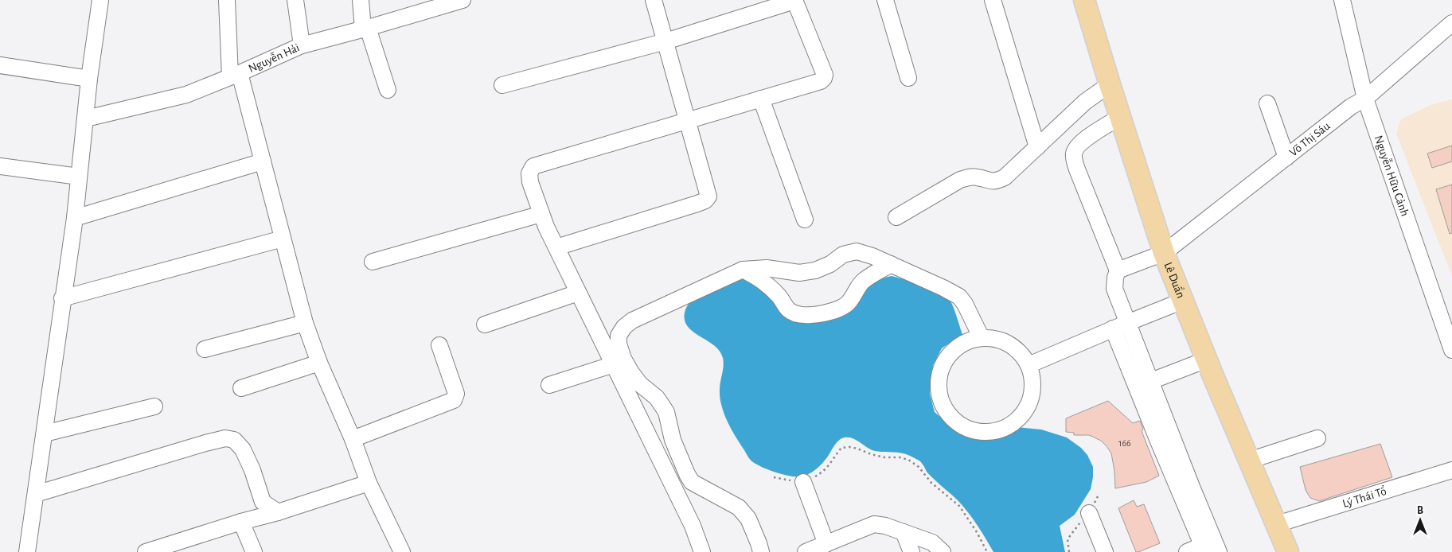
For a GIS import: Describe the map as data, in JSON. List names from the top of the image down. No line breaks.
{"streets":{"main road":["Lê Duẩn"],"street":["Nguyễn Hải","Võ Thị Sáu","Nguyễn Hữu Cảnh","Lý Thái Tổ"]},"crossings":[["Võ Thị Sáu","Nguyễn Hữu Cảnh"],["Võ Thị Sáu","Lê Duẩn"],["Lê Duẩn","Lý Thái Tổ"]],"house_numbers":["166"],"north":"top"}
